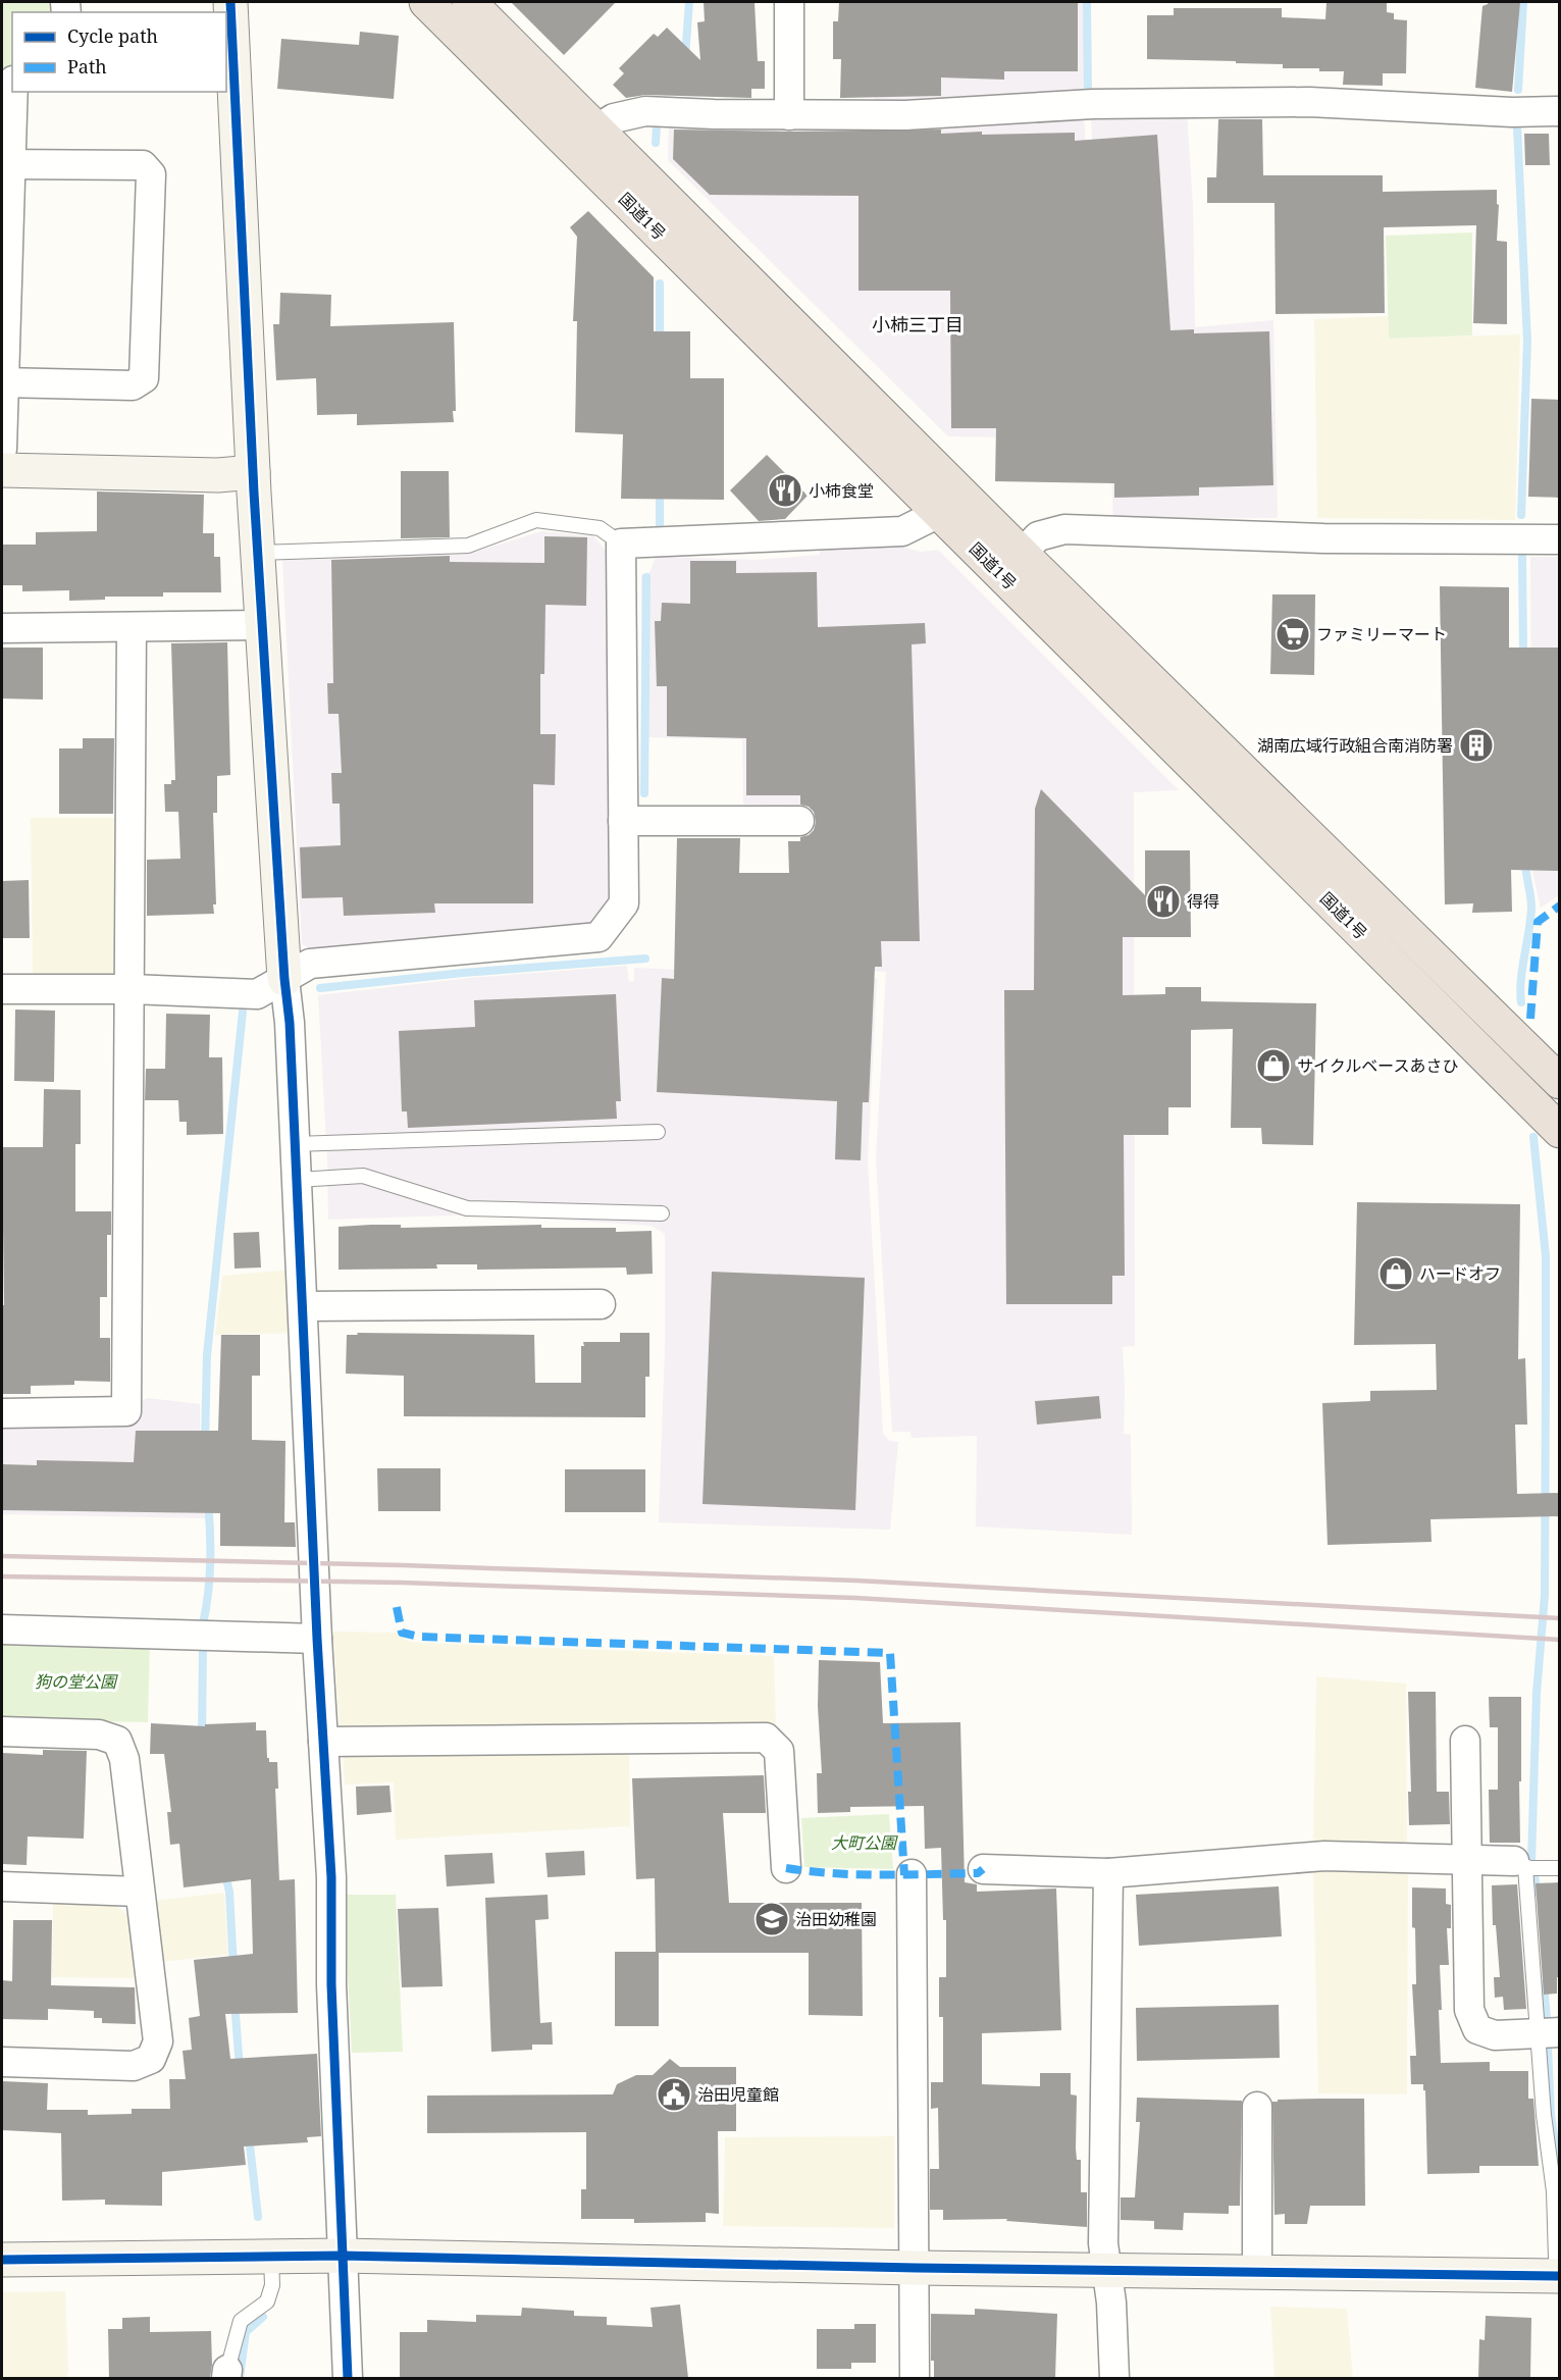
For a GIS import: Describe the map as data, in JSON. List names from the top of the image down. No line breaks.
{"streets":{"highway":["国道1号"]},"districts":["小柿三丁目"],"parks":["狗の堂公園","大町公園"],"places":{"restaurant":["小柿食堂","得得"],"supermarket":["ファミリーマート"],"building":["湖南広域行政組合南消防署"],"shop":["サイクルベースあさひ","ハードオフ"],"school or university":["治田幼稚園"],"public building":["治田児童館"]},"legend":["Cycle path","Path"]}
